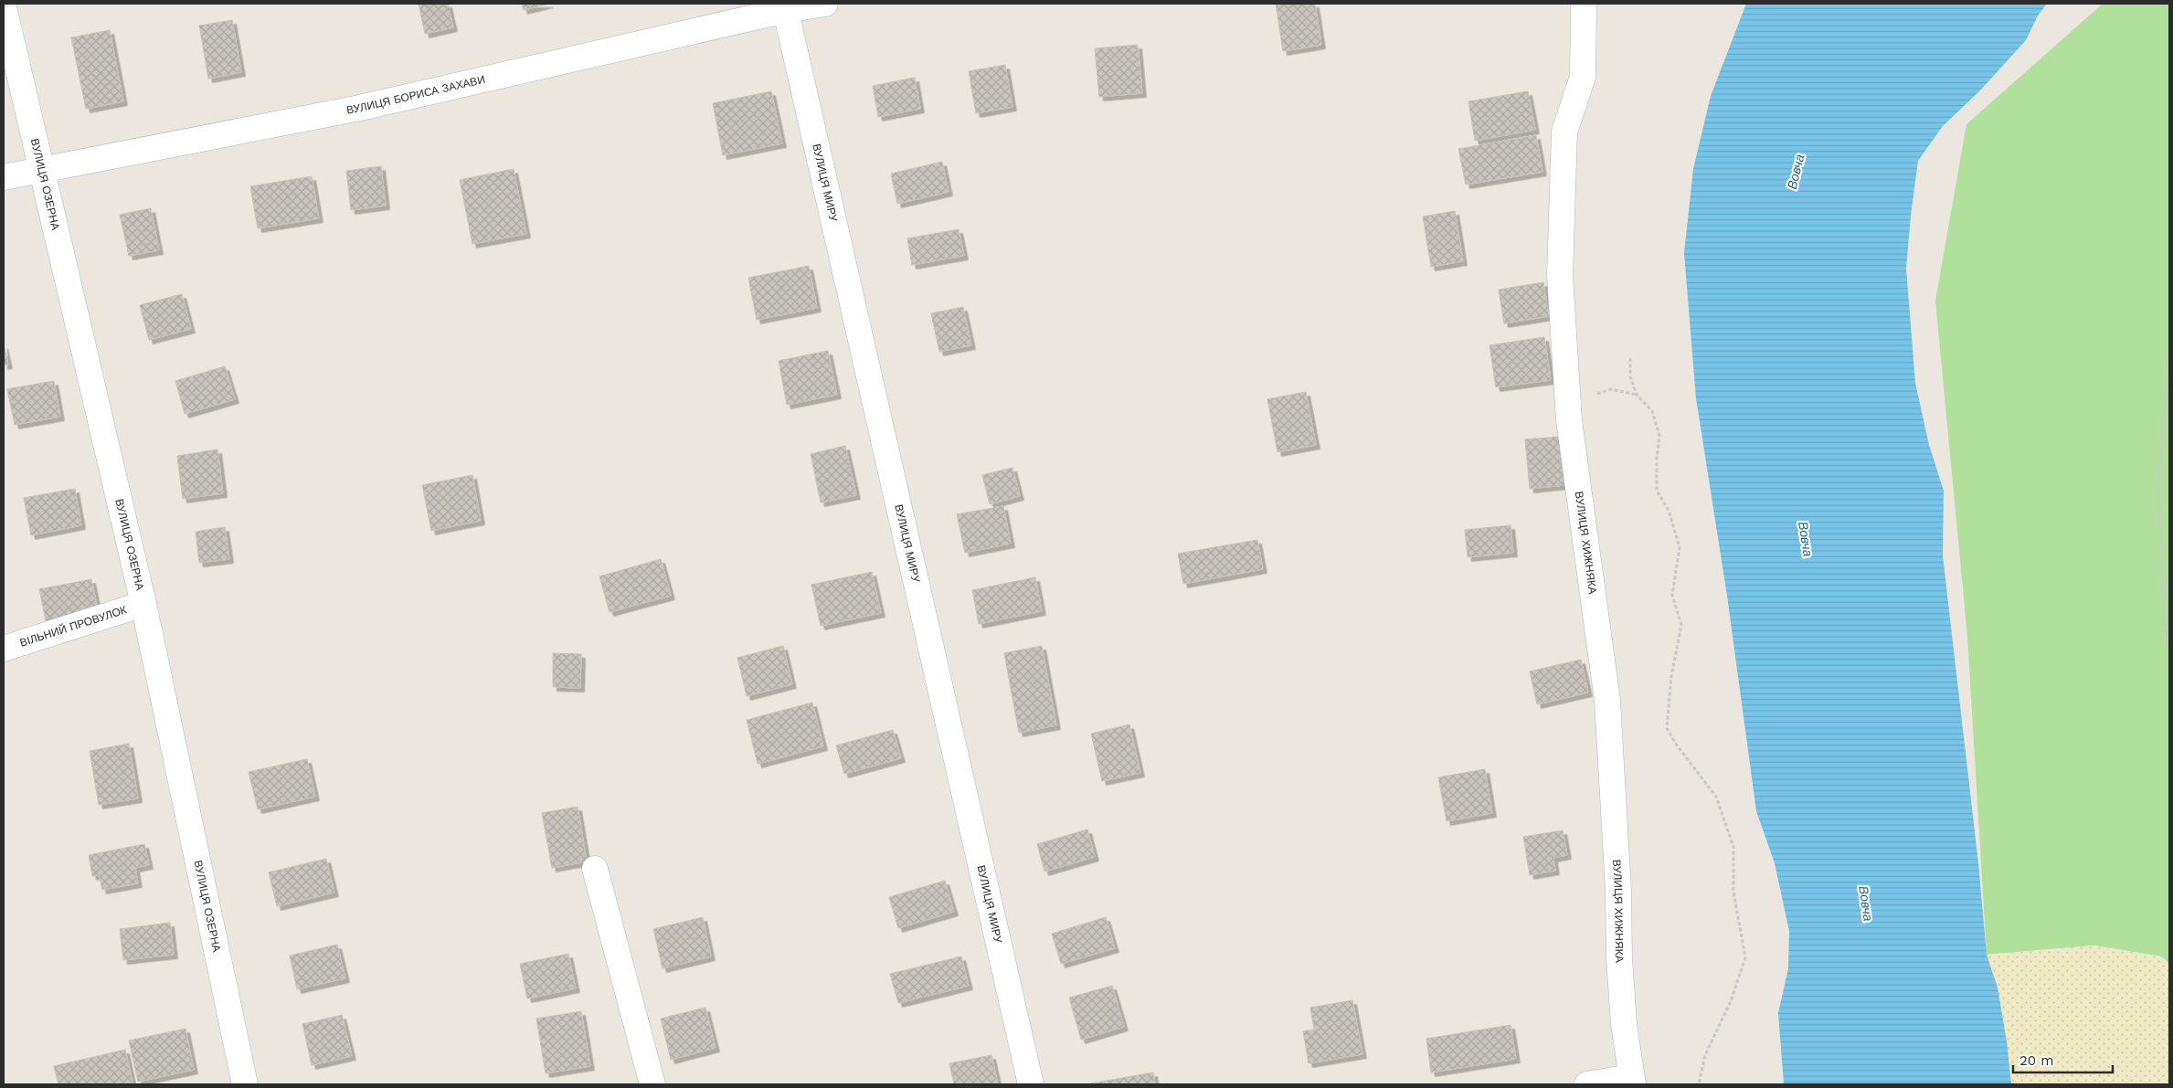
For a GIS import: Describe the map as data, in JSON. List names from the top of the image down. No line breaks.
{"streets":{"street":["ВУЛИЦЯ БОРИСА ЗАХАВИ","ВУЛИЦЯ МИРУ","ВУЛИЦЯ ОЗЕРНА","ВУЛИЦЯ ХИЖНЯКА","ВІЛЬНИЙ ПРОВУЛОК"]},"crossings":[["ВУЛИЦЯ БОРИСА ЗАХАВИ","ВУЛИЦЯ МИРУ"],["ВУЛИЦЯ БОРИСА ЗАХАВИ","ВУЛИЦЯ ОЗЕРНА"],["ВУЛИЦЯ ОЗЕРНА","ВІЛЬНИЙ ПРОВУЛОК"]],"water":["Вовча"],"scale_bar":"20 m"}
